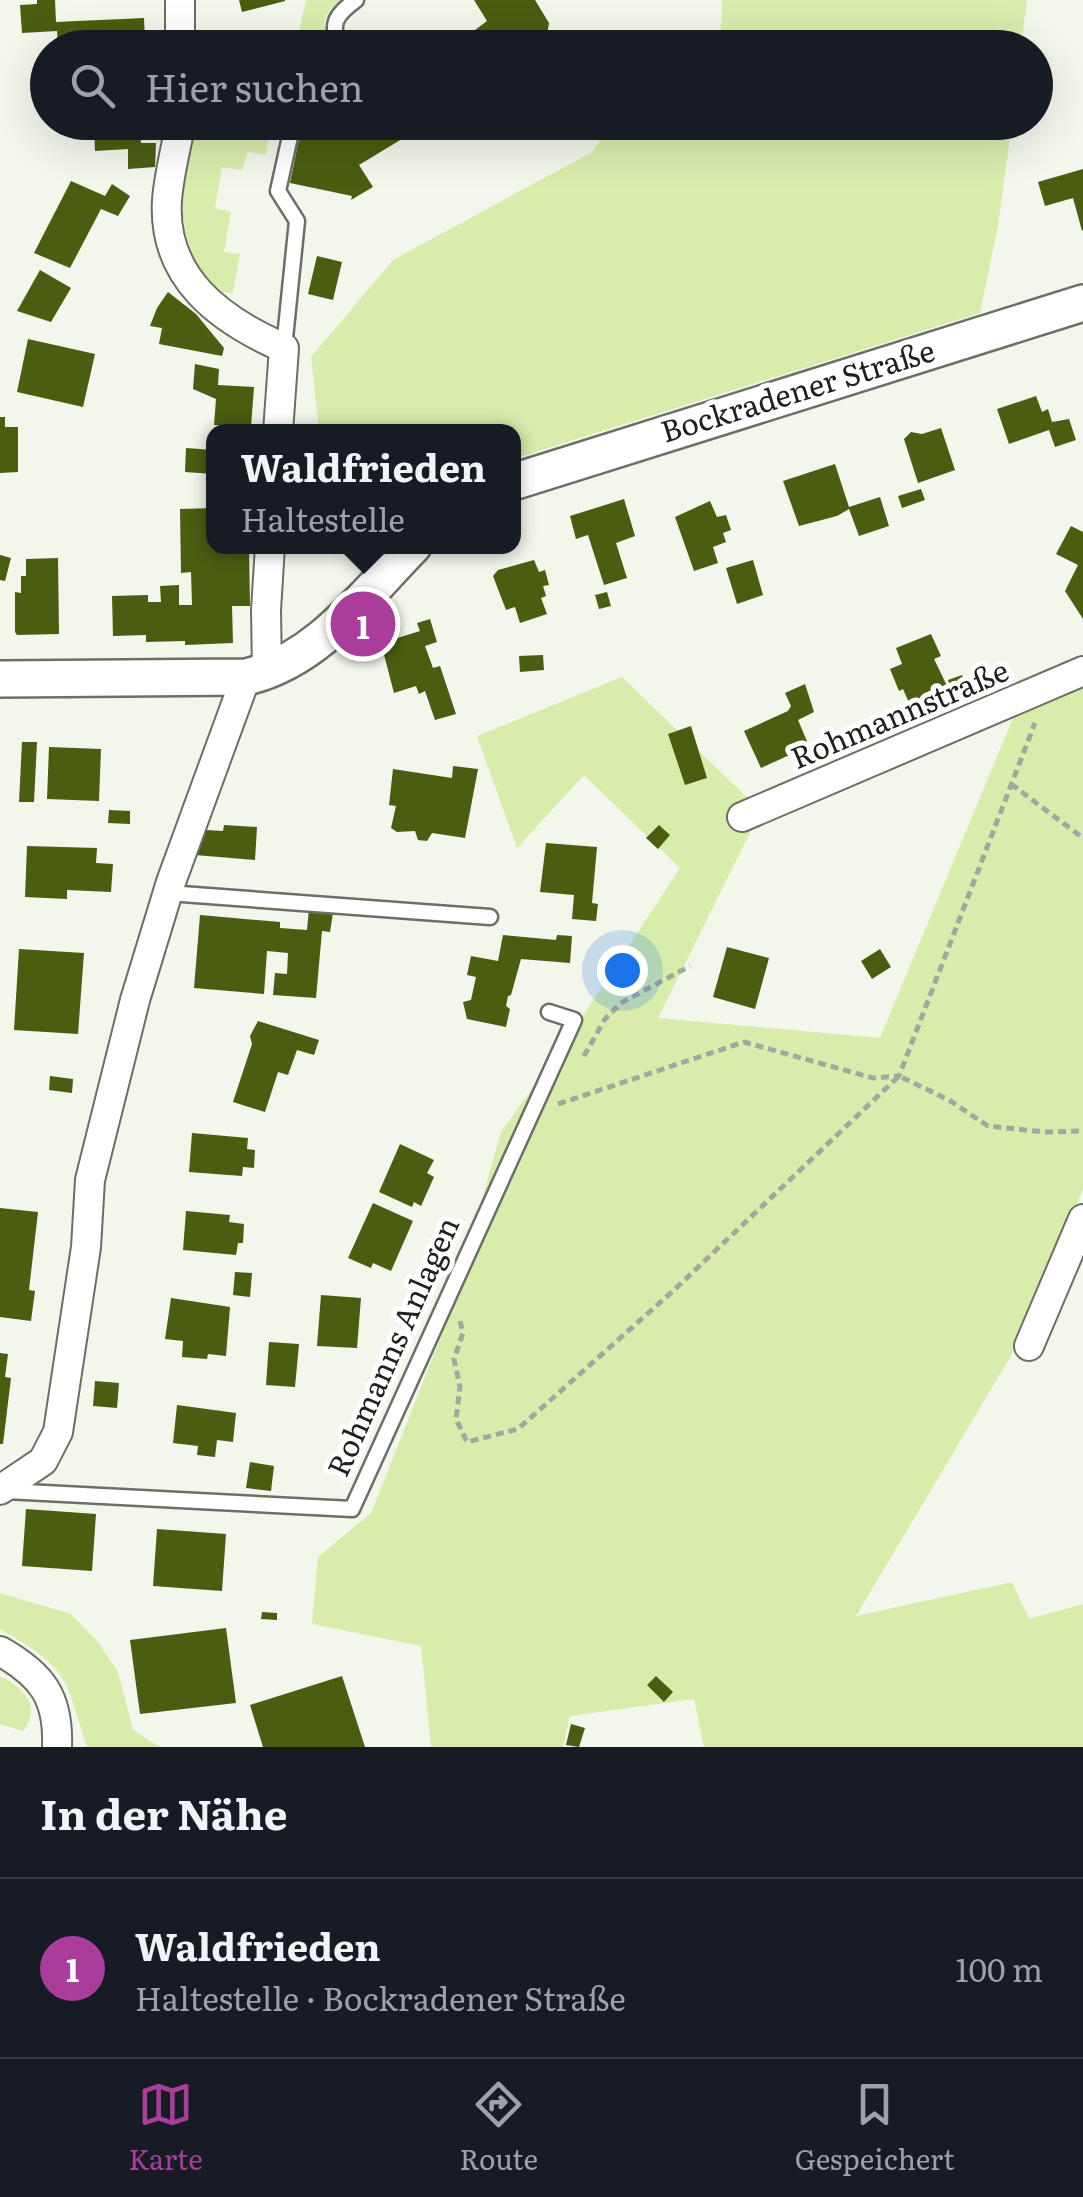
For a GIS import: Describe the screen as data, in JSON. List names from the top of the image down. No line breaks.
{"streets":{"street":["Bockradener Straße","Rohmannstraße"],"lane":["Rohmanns Anlagen"]},"page":{"search":"Hier suchen","popup":["Waldfrieden","Haltestelle"],"pins":"1","heading":"In der Nähe","list":[{"mark":"1","name":"Waldfrieden","note":"Haltestelle · Bockradener Straße","value":"100 m"}],"nav":["Karte","Route","Gespeichert"]}}
